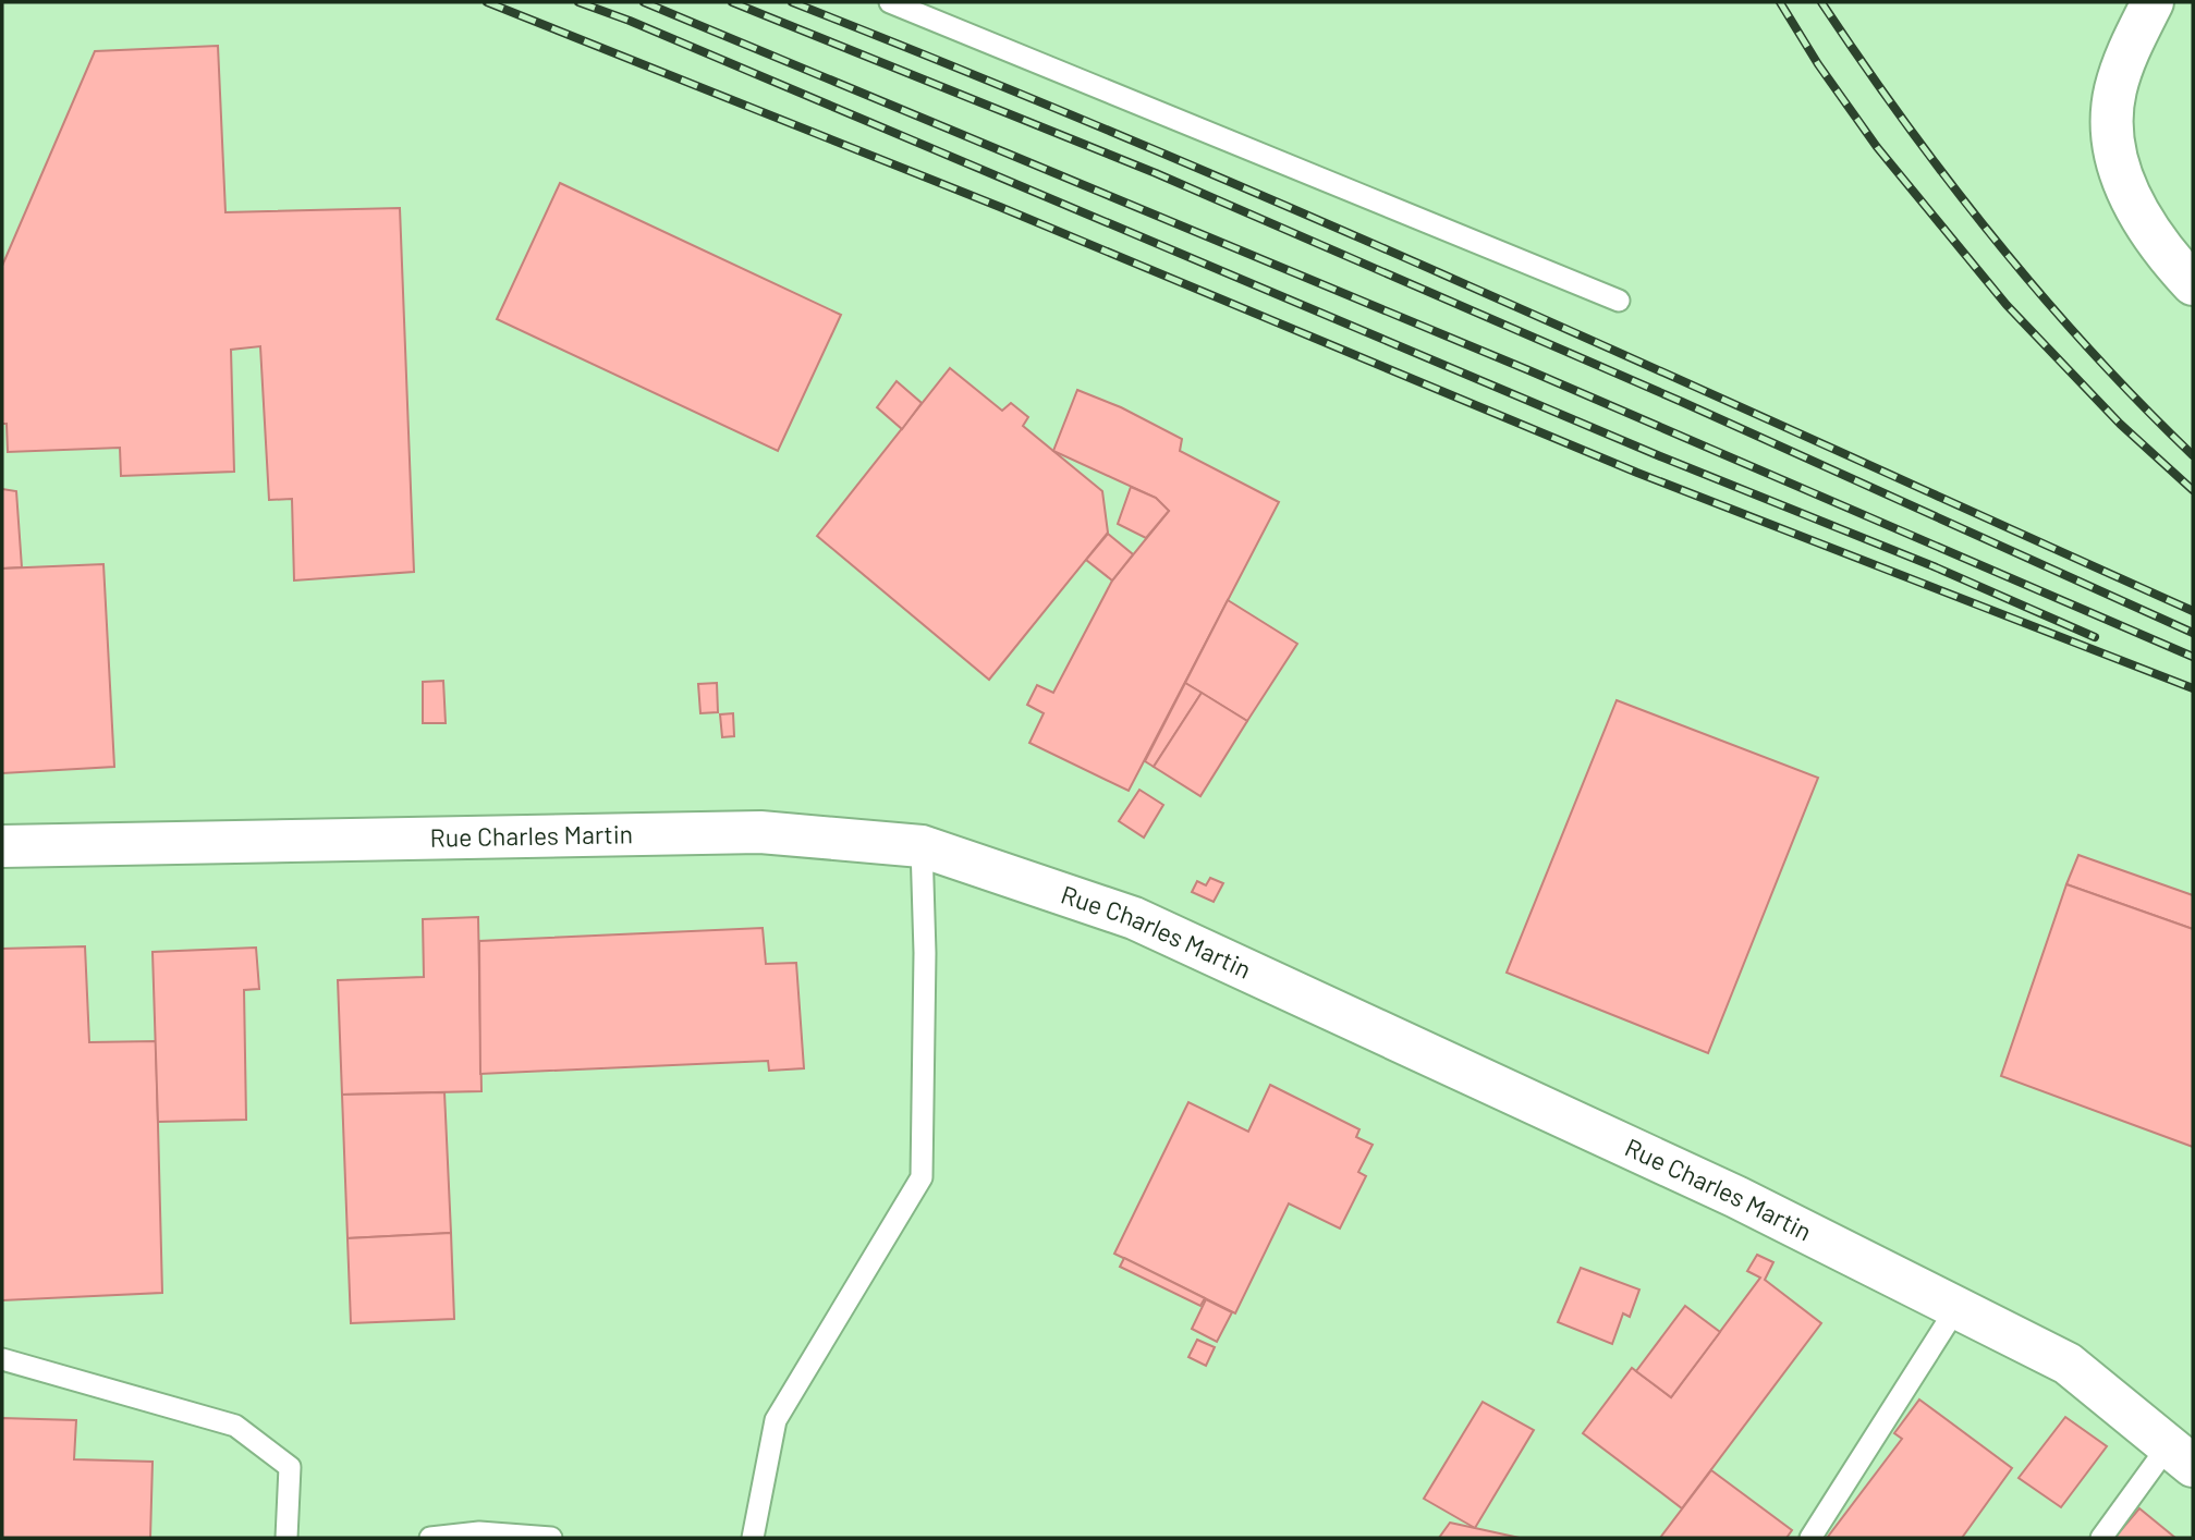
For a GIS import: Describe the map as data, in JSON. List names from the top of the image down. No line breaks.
{"streets":{"street":["Rue Charles Martin"]}}
